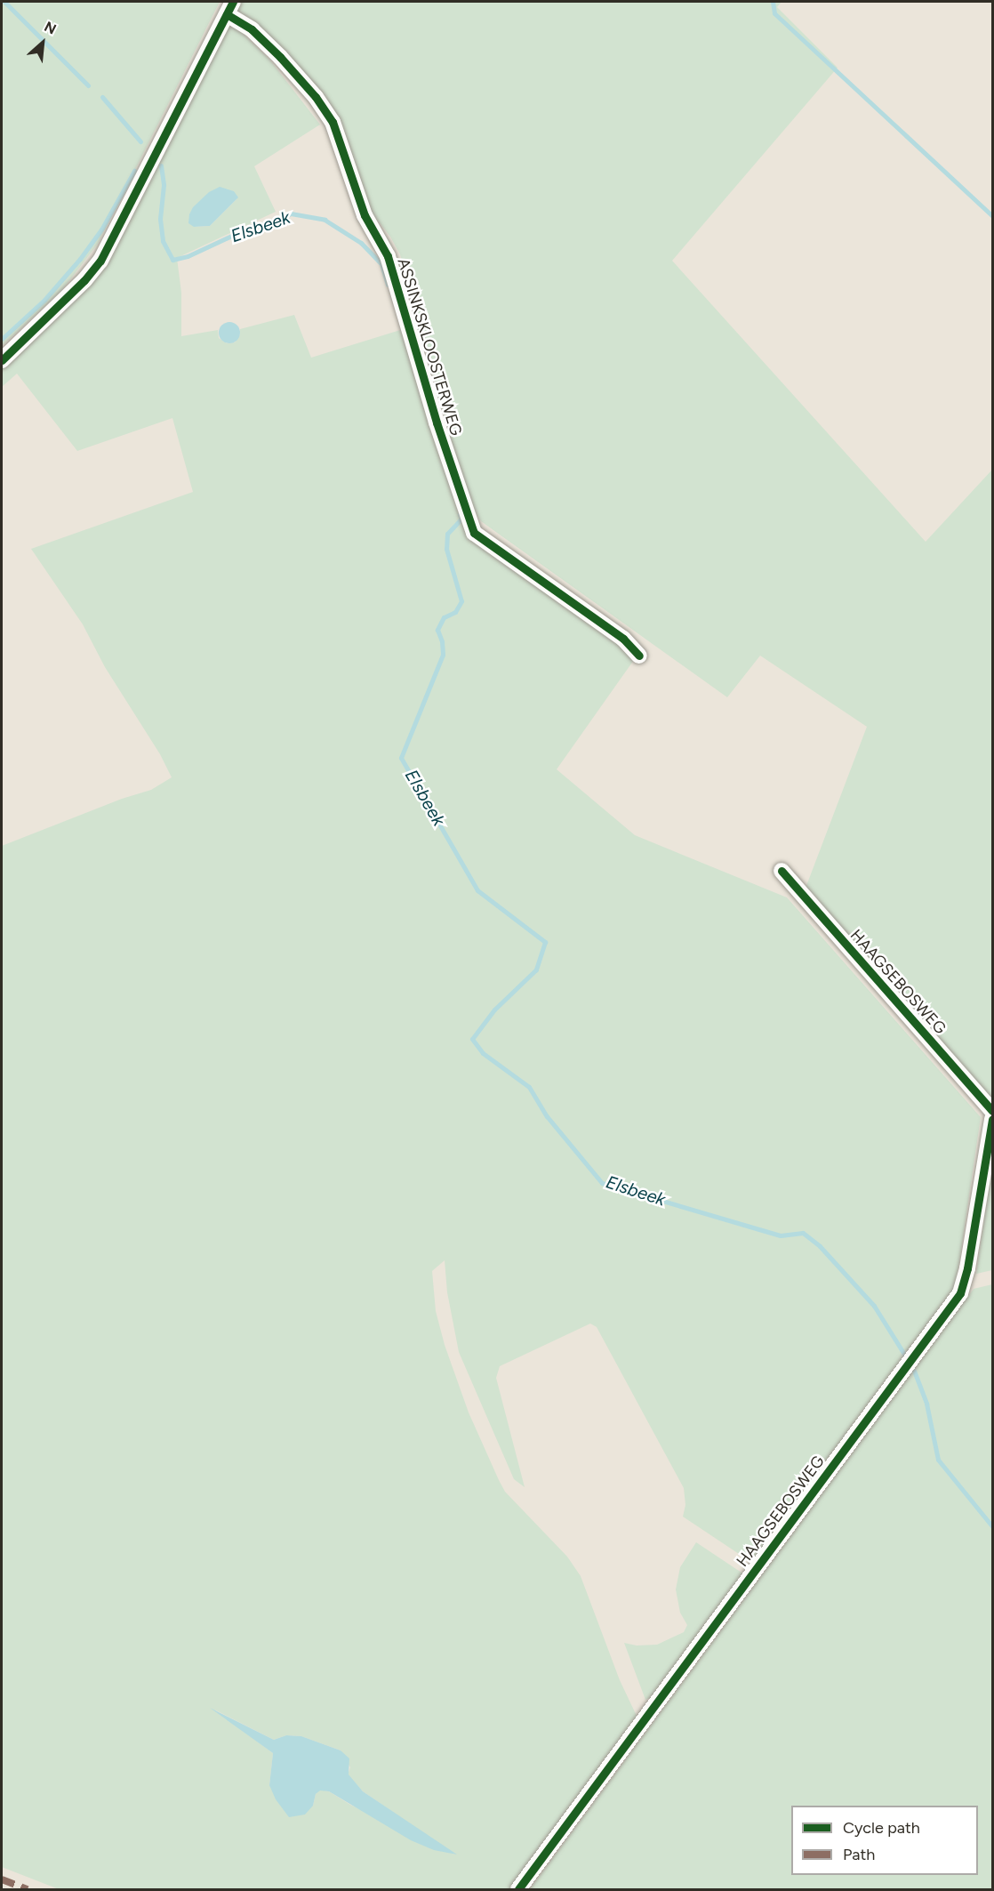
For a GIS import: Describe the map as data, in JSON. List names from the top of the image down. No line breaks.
{"streets":{"street":["ASSINKSKLOOSTERWEG","HAAGSEBOSWEG"]},"water":["Elsbeek"],"legend":["Cycle path","Path"],"north":"top right"}
